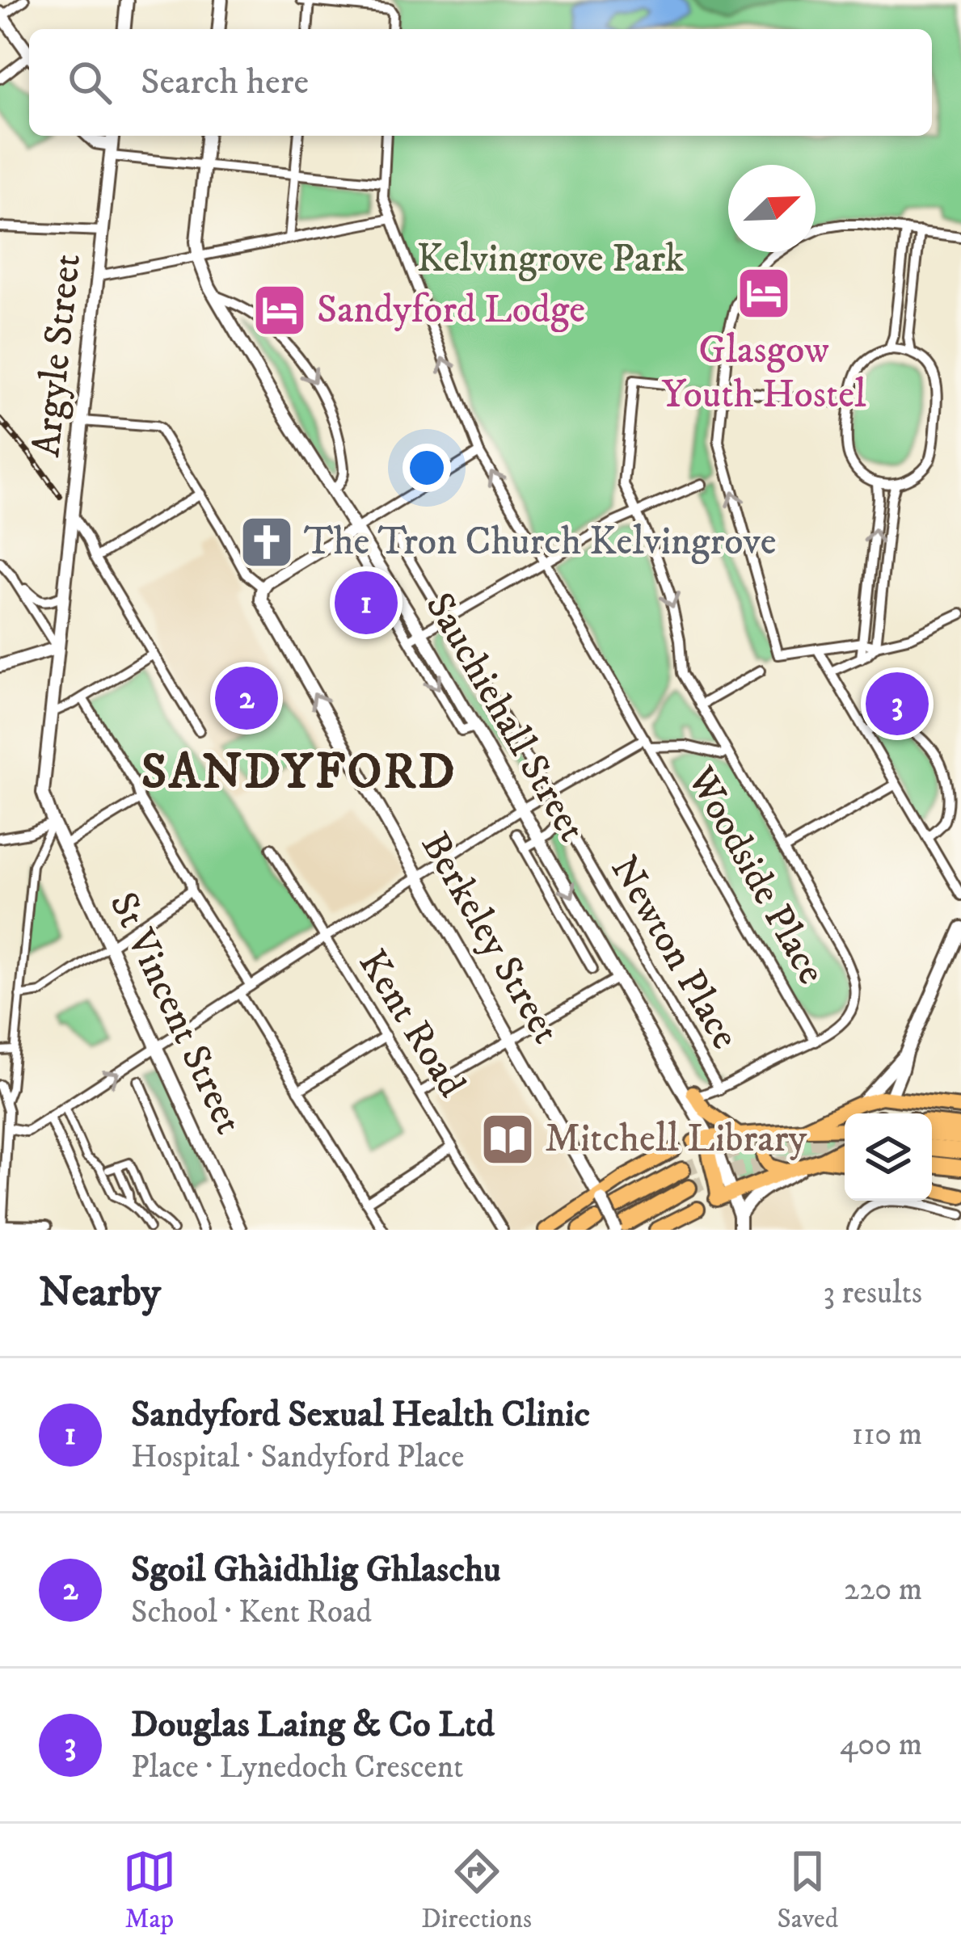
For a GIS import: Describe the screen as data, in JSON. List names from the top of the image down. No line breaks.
{"streets":{"street":["Argyle Street","Sauchiehall Street","Woodside Place","Berkeley Street","Newton Place","St Vincent Street","Kent Road"]},"crossings":[["Argyle Street","Berkeley Street"],["Argyle Street","St Vincent Street"],["Sauchiehall Street","Newton Place"]],"one_way":["Woodside Place"],"districts":["SANDYFORD"],"parks":["Kelvingrove Park"],"places":{"hotel":["Glasgow Youth Hostel","Sandyford Lodge"],"church":["The Tron Church Kelvingrove"],"library":["Mitchell Library"]},"north":"top right","page":{"search":"Search here","pins":["1","2","3"],"heading":["Nearby","3 results"],"list":[{"mark":"1","name":"Sandyford Sexual Health Clinic","note":"Hospital · Sandyford Place","value":"110 m"},{"mark":"2","name":"Sgoil Ghàidhlig Ghlaschu","note":"School · Kent Road","value":"220 m"},{"mark":"3","name":"Douglas Laing & Co Ltd","note":"Place · Lynedoch Crescent","value":"400 m"}],"nav":["Map","Directions","Saved"]}}
